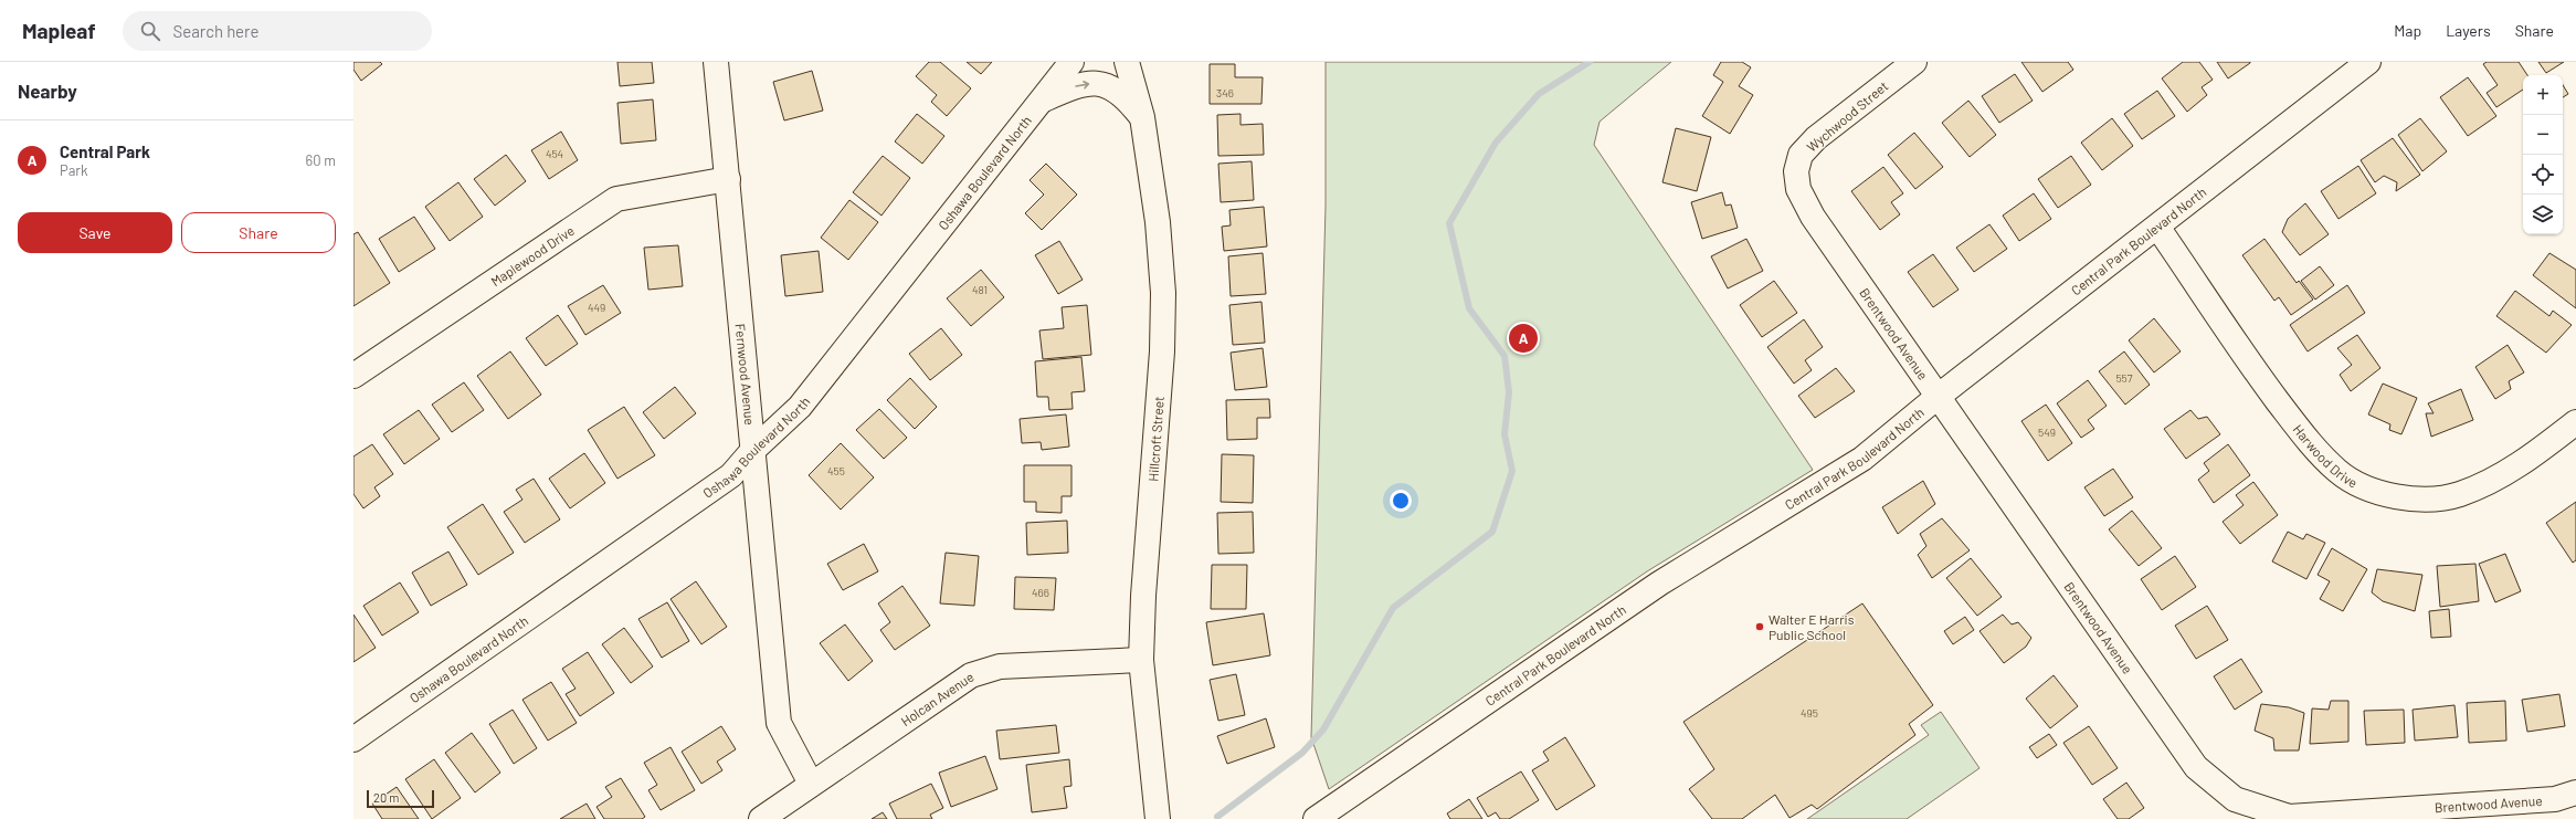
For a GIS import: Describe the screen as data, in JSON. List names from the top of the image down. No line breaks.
{"streets":{"street":["Wychwood Street","Oshawa Boulevard North","Central Park Boulevard North","Maplewood Drive","Brentwood Avenue","Fernwood Avenue","Hillcroft Street","Harwood Drive","Holcan Avenue"]},"crossings":[["Wychwood Street","Brentwood Avenue"],["Oshawa Boulevard North","Fernwood Avenue"],["Central Park Boulevard North","Brentwood Avenue"],["Central Park Boulevard North","Harwood Drive"],["Maplewood Drive","Fernwood Avenue"],["Fernwood Avenue","Holcan Avenue"],["Hillcroft Street","Holcan Avenue"]],"places":["Walter E Harris Public School"],"house_numbers":["346","454","481","449","557","549","455","466","495"],"scale_bar":"20 m","page":{"header":"Mapleaf","search":"Search here","nav":["Map","Layers","Share"],"heading":"Nearby","map_buttons":["+","−"],"list":[{"mark":"A","name":"Central Park","note":"Park","value":"60 m"}],"buttons":["Save","Share"],"pins":"A","scale":"20 m"}}
